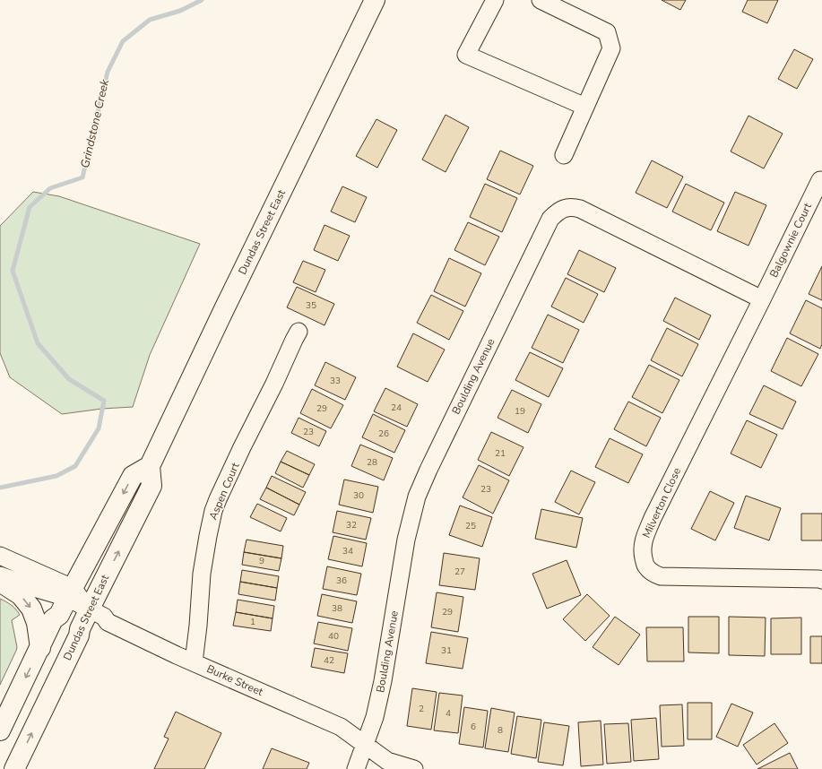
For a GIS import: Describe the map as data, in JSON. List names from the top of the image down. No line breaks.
{"streets":{"main road":["Dundas Street East"],"street":["Balgownie Court","Boulding Avenue","Aspen Court","Milverton Close","Burke Street"]},"crossings":[["Dundas Street East","Burke Street"],["Balgownie Court","Boulding Avenue"],["Balgownie Court","Milverton Close"],["Boulding Avenue","Milverton Close"],["Boulding Avenue","Burke Street"],["Aspen Court","Burke Street"]],"water":["Grindstone Creek"],"house_numbers":["35","33","24","29","19","23","26","21","28","23","30","32","25","34","9","27","36","38","29","1","40","31","42","2","4","6","8"]}
